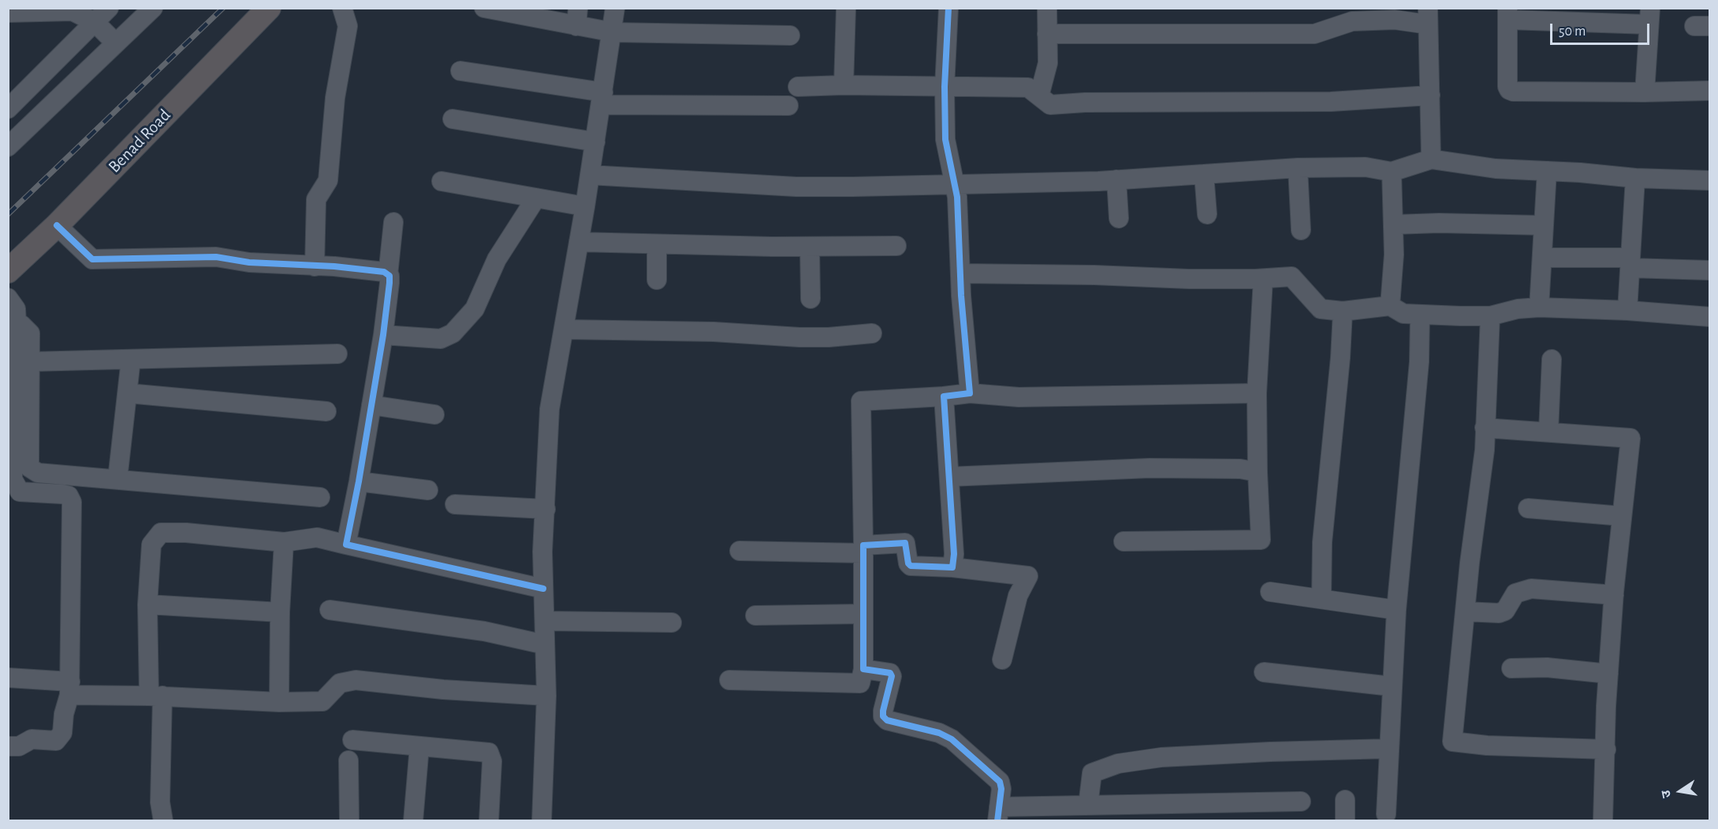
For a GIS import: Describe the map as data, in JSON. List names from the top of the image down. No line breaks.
{"streets":{"main road":["Benad Road"]},"scale_bar":"50 m","north":"left"}
